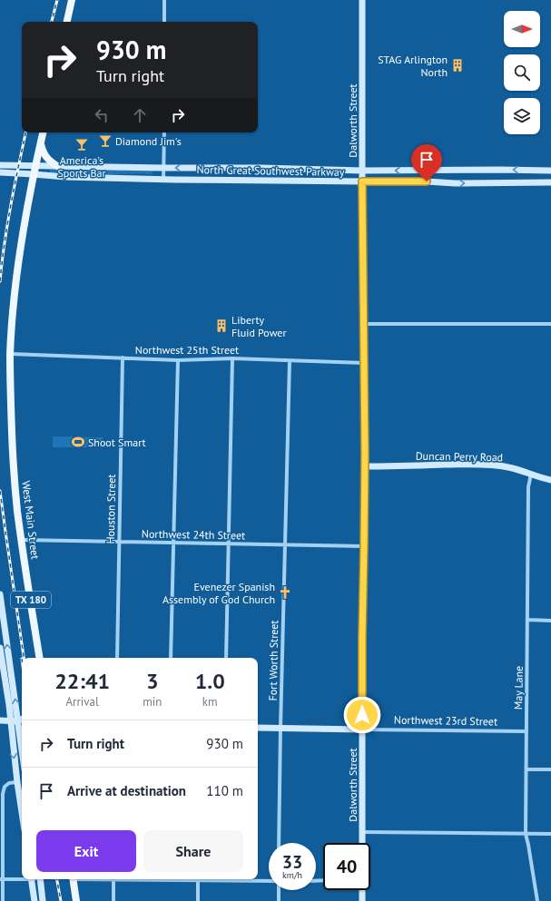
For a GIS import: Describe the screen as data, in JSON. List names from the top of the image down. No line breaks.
{"streets":{"main road":["Dalworth Street","North Great Southwest Parkway","Duncan Perry Road","West Main Street","TX 180","Northwest 23rd Street"],"street":["Northwest 25th Street","Houston Street","Northwest 24th Street","Fort Worth Street","May Lane"]},"crossings":[["Dalworth Street","North Great Southwest Parkway"],["Dalworth Street","Northwest 25th Street"],["Dalworth Street","Duncan Perry Road"],["Dalworth Street","Northwest 24th Street"],["Dalworth Street","Northwest 23rd Street"],["North Great Southwest Parkway","West Main Street"],["North Great Southwest Parkway","TX 180"],["Northwest 25th Street","Houston Street"],["Northwest 25th Street","West Main Street"],["Northwest 25th Street","Fort Worth Street"],["Duncan Perry Road","May Lane"],["Houston Street","Northwest 24th Street"],["West Main Street","Northwest 24th Street"],["West Main Street","TX 180"],["Northwest 24th Street","Fort Worth Street"],["Fort Worth Street","Northwest 23rd Street"],["May Lane","Northwest 23rd Street"]],"places":{"building":["STAG Arlington North","Liberty Fluid Power"],"bar":["Diamond Jim's","America's Sports Bar"],"sports":["Shoot Smart"],"church":["Evenezer Spanish Assembly of God Church"]},"north":"right","page":{"turn":["930 m","Turn right"],"eta":["22:41","Arrival","3","min","1.0","km"],"list":[{"name":"Turn right","value":"930 m"},{"name":"Arrive at destination","value":"110 m"}],"buttons":["Exit","Share"],"speed":"33 km/h","limit":"40"}}
